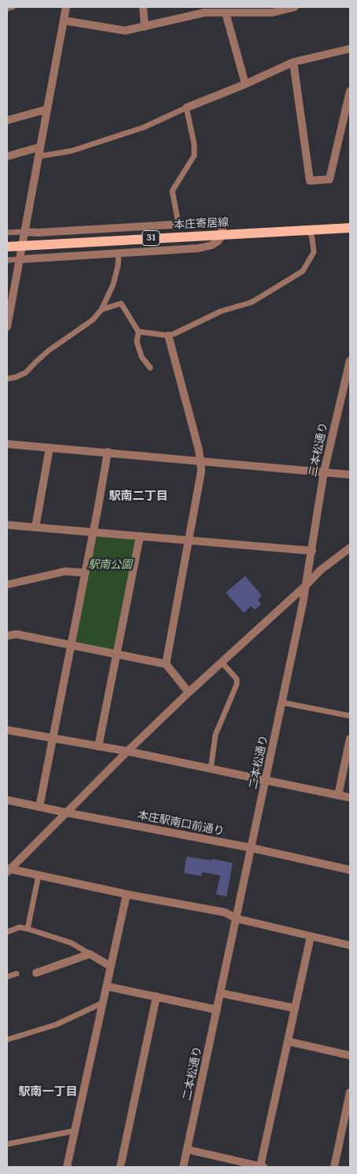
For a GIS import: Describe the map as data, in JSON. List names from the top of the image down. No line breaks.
{"streets":{"main road":["本庄寄居線","31"],"street":["二本松通り","本庄駅南口前通り"]},"crossings":[["二本松通り","本庄駅南口前通り"]],"districts":["駅南二丁目","駅南一丁目"],"parks":["駅南公園"]}
